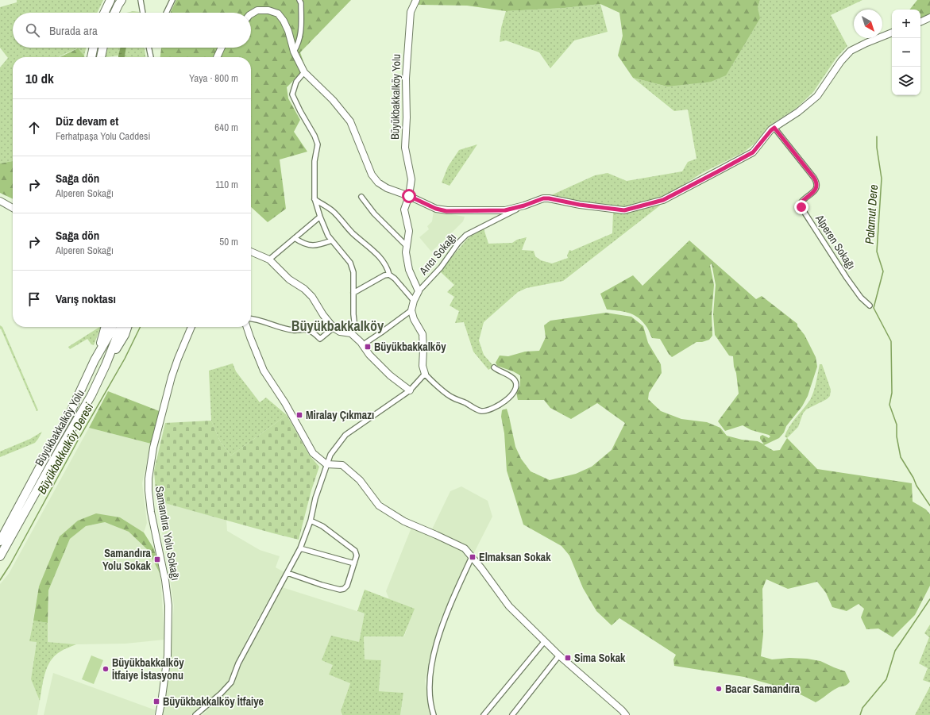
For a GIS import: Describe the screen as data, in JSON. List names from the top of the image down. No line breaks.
{"streets":{"highway":["Büyükbakkalköy Yolu"],"main road":["Samandıra Yolu Sokağı"],"street":["Alperen Sokağı","Arıcı Sokağı"]},"crossings":[["Büyükbakkalköy Yolu","Arıcı Sokağı"]],"districts":["Büyükbakkalköy"],"water":["Palamut Dere","Büyükbakkalköy Deresi"],"places":{"transit":["Büyükbakkalköy","Miralay Çıkmazı","Elmaksan Sokak","Samandıra Yolu Sokak","Sima Sokak","Büyükbakkalköy İtfaiye"],"other":["Büyükbakkalköy İtfaiye İstasyonu","Bacar Samandıra"]},"north":"bottom right","page":{"map_buttons":["+","−"],"search":"Burada ara","heading":["10 dk","Yaya · 800 m"],"list":[["Düz devam et","Ferhatpaşa Yolu Caddesi","640 m"],["Sağa dön","Alperen Sokağı","110 m"],["Sağa dön","Alperen Sokağı","50 m"],"Varış noktası"]}}
